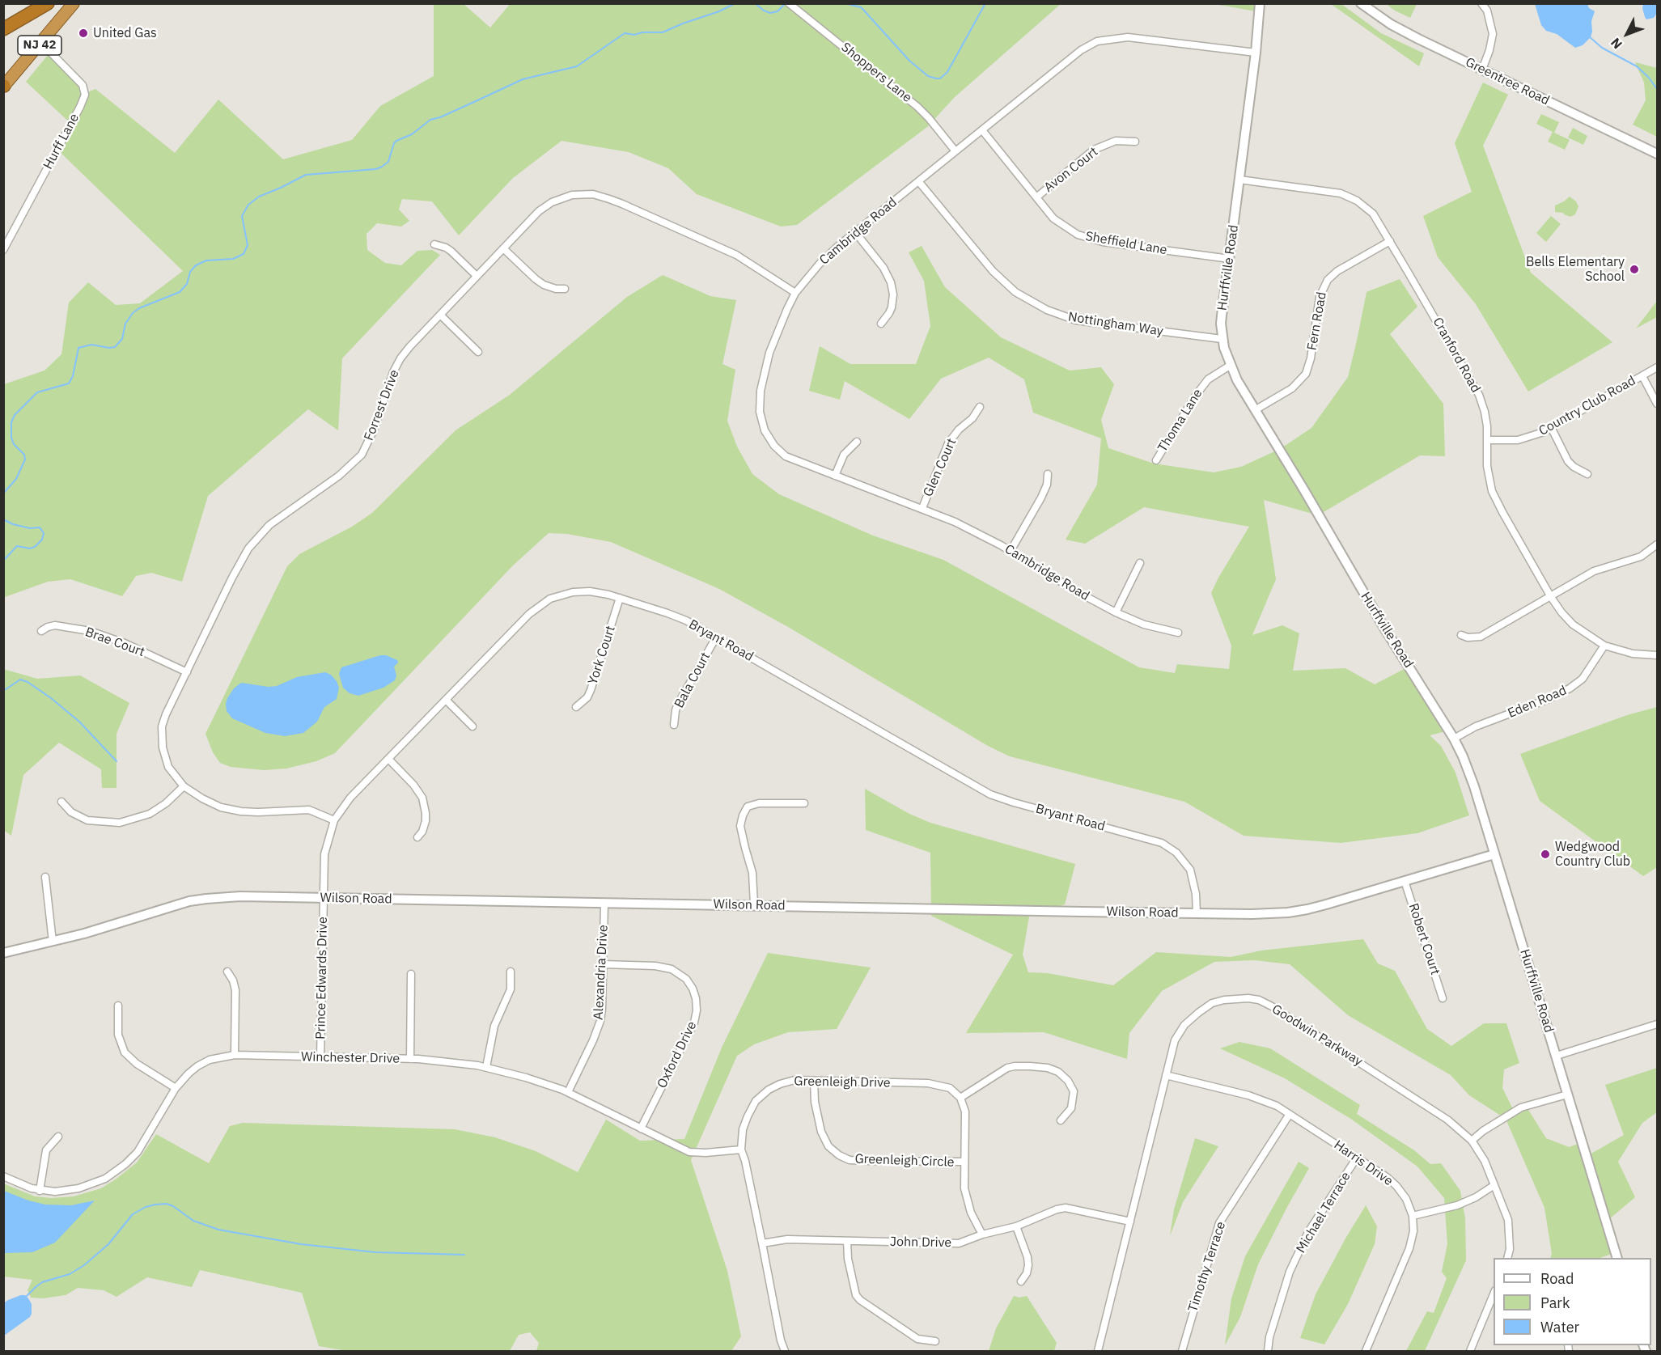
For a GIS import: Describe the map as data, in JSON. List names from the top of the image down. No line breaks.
{"streets":{"highway":["NJ 42"],"street":["Shoppers Lane","Greentree Road","Hurff Lane","Avon Court","Cambridge Road","Sheffield Lane","Hurffville Road","Fern Road","Nottingham Way","Cranford Road","Forrest Drive","Country Club Road","Thoma Lane","Glen Court","Bryant Road","Brae Court","York Court","Bala Court","Eden Road","Wilson Road","Robert Court","Alexandria Drive","Prince Edwards Drive","Goodwin Parkway","Oxford Drive","Winchester Drive","Greenleigh Drive","Greenleigh Circle","Harris Drive","Michael Terrace","John Drive","Timothy Terrace"]},"crossings":[["NJ 42","Hurff Lane"],["Shoppers Lane","Cambridge Road"],["Avon Court","Sheffield Lane"],["Cambridge Road","Sheffield Lane"],["Cambridge Road","Hurffville Road"],["Cambridge Road","Nottingham Way"],["Cambridge Road","Forrest Drive"],["Cambridge Road","Glen Court"],["Sheffield Lane","Hurffville Road"],["Hurffville Road","Fern Road"],["Hurffville Road","Nottingham Way"],["Hurffville Road","Cranford Road"],["Hurffville Road","Thoma Lane"],["Hurffville Road","Eden Road"],["Hurffville Road","Wilson Road"],["Fern Road","Cranford Road"],["Cranford Road","Country Club Road"],["Cranford Road","Eden Road"],["Forrest Drive","Bryant Road"],["Forrest Drive","Brae Court"],["Bryant Road","York Court"],["Bryant Road","Bala Court"],["Bryant Road","Wilson Road"],["Bryant Road","Prince Edwards Drive"],["Wilson Road","Robert Court"],["Wilson Road","Alexandria Drive"],["Wilson Road","Prince Edwards Drive"],["Alexandria Drive","Oxford Drive"],["Alexandria Drive","Winchester Drive"],["Prince Edwards Drive","Winchester Drive"],["Goodwin Parkway","Harris Drive"],["Goodwin Parkway","John Drive"],["Oxford Drive","Winchester Drive"],["Winchester Drive","Greenleigh Drive"],["Greenleigh Drive","Greenleigh Circle"],["Greenleigh Drive","John Drive"],["Harris Drive","Michael Terrace"],["Harris Drive","Timothy Terrace"]],"places":["United Gas","Bells Elementary School","Wedgwood Country Club"],"legend":["Road","Park","Water"],"north":"bottom left"}
